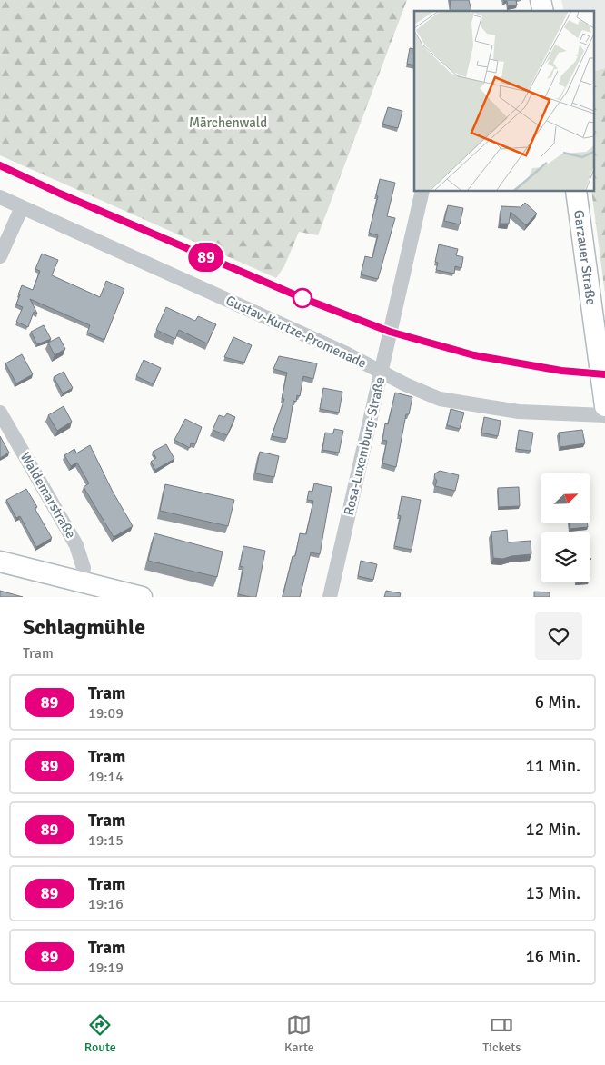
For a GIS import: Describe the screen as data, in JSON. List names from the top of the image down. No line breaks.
{"streets":{"street":["Garzauer Straße","Gustav-Kurtze-Promenade","Rosa-Luxemburg-Straße","Waldemarstraße"]},"crossings":[["Gustav-Kurtze-Promenade","Rosa-Luxemburg-Straße"]],"parks":["Märchenwald"],"lines":["tram line 89"],"north":"top right","page":{"on_map":"89","heading":["Schlagmühle","Tram"],"list":[{"mark":"89","name":"Tram","note":"19:09","value":"6 Min."},{"mark":"89","name":"Tram","note":"19:14","value":"11 Min."},{"mark":"89","name":"Tram","note":"19:15","value":"12 Min."},{"mark":"89","name":"Tram","note":"19:16","value":"13 Min."},{"mark":"89","name":"Tram","note":"19:19","value":"16 Min."}],"tabs":["Route","Karte","Tickets"]}}
